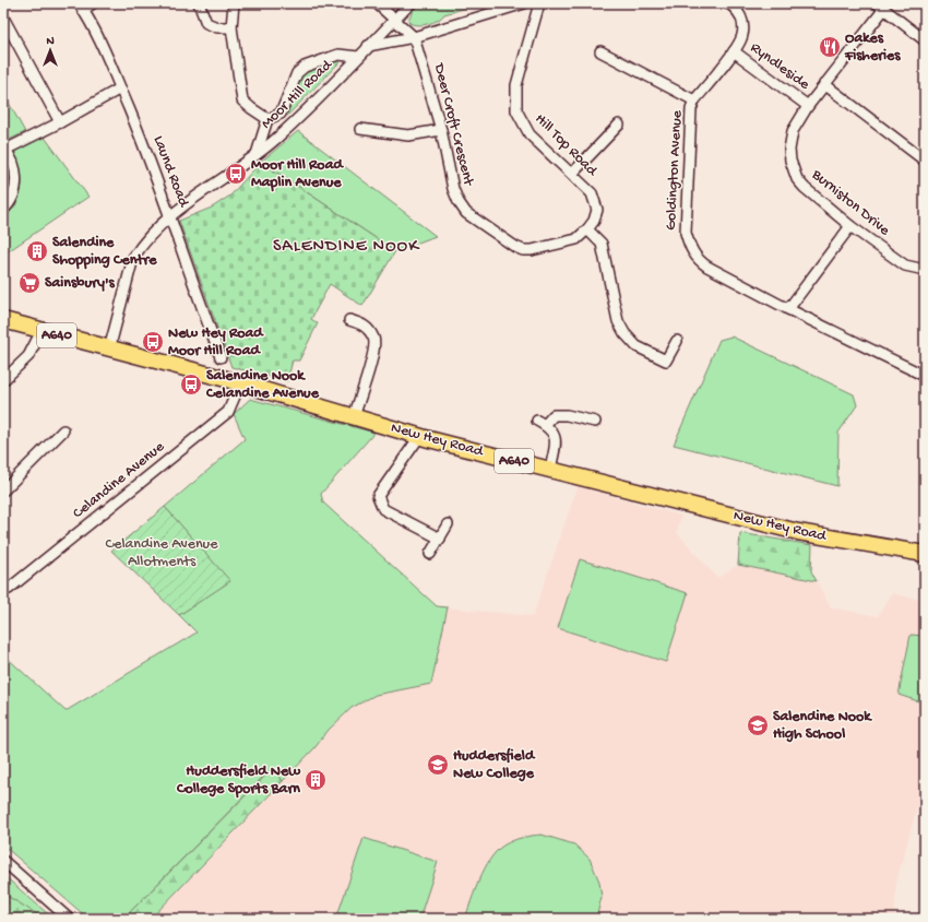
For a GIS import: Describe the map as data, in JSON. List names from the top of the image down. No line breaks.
{"streets":{"highway":["A640","New Hey Road"],"street":["Ryndleside","Moor Hill Road","Deer Croft Crescent","Hill Top Road","Goldington Avenue","Laund Road","Burniston Drive","Celandine Avenue"]},"crossings":[["Ryndleside","Goldington Avenue"],["Ryndleside","Burniston Drive"],["Moor Hill Road","Laund Road"],["Moor Hill Road","New Hey Road"],["Deer Croft Crescent","Hill Top Road"],["New Hey Road","Celandine Avenue"]],"districts":["SALENDINE NOOK"],"parks":["Celandine Avenue Allotments"],"places":{"restaurant":["Oakes Fisheries"],"bus stop":["Moor Hill Road Maplin Avenue","New Hey Road Moor Hill Road","Salendine Nook Celandine Avenue"],"building":["Salendine Shopping Centre","Huddersfield New College Sports Barn"],"supermarket":["Sainsbury's"],"school or university":["Salendine Nook High School","Huddersfield New College"]},"north":"top"}
